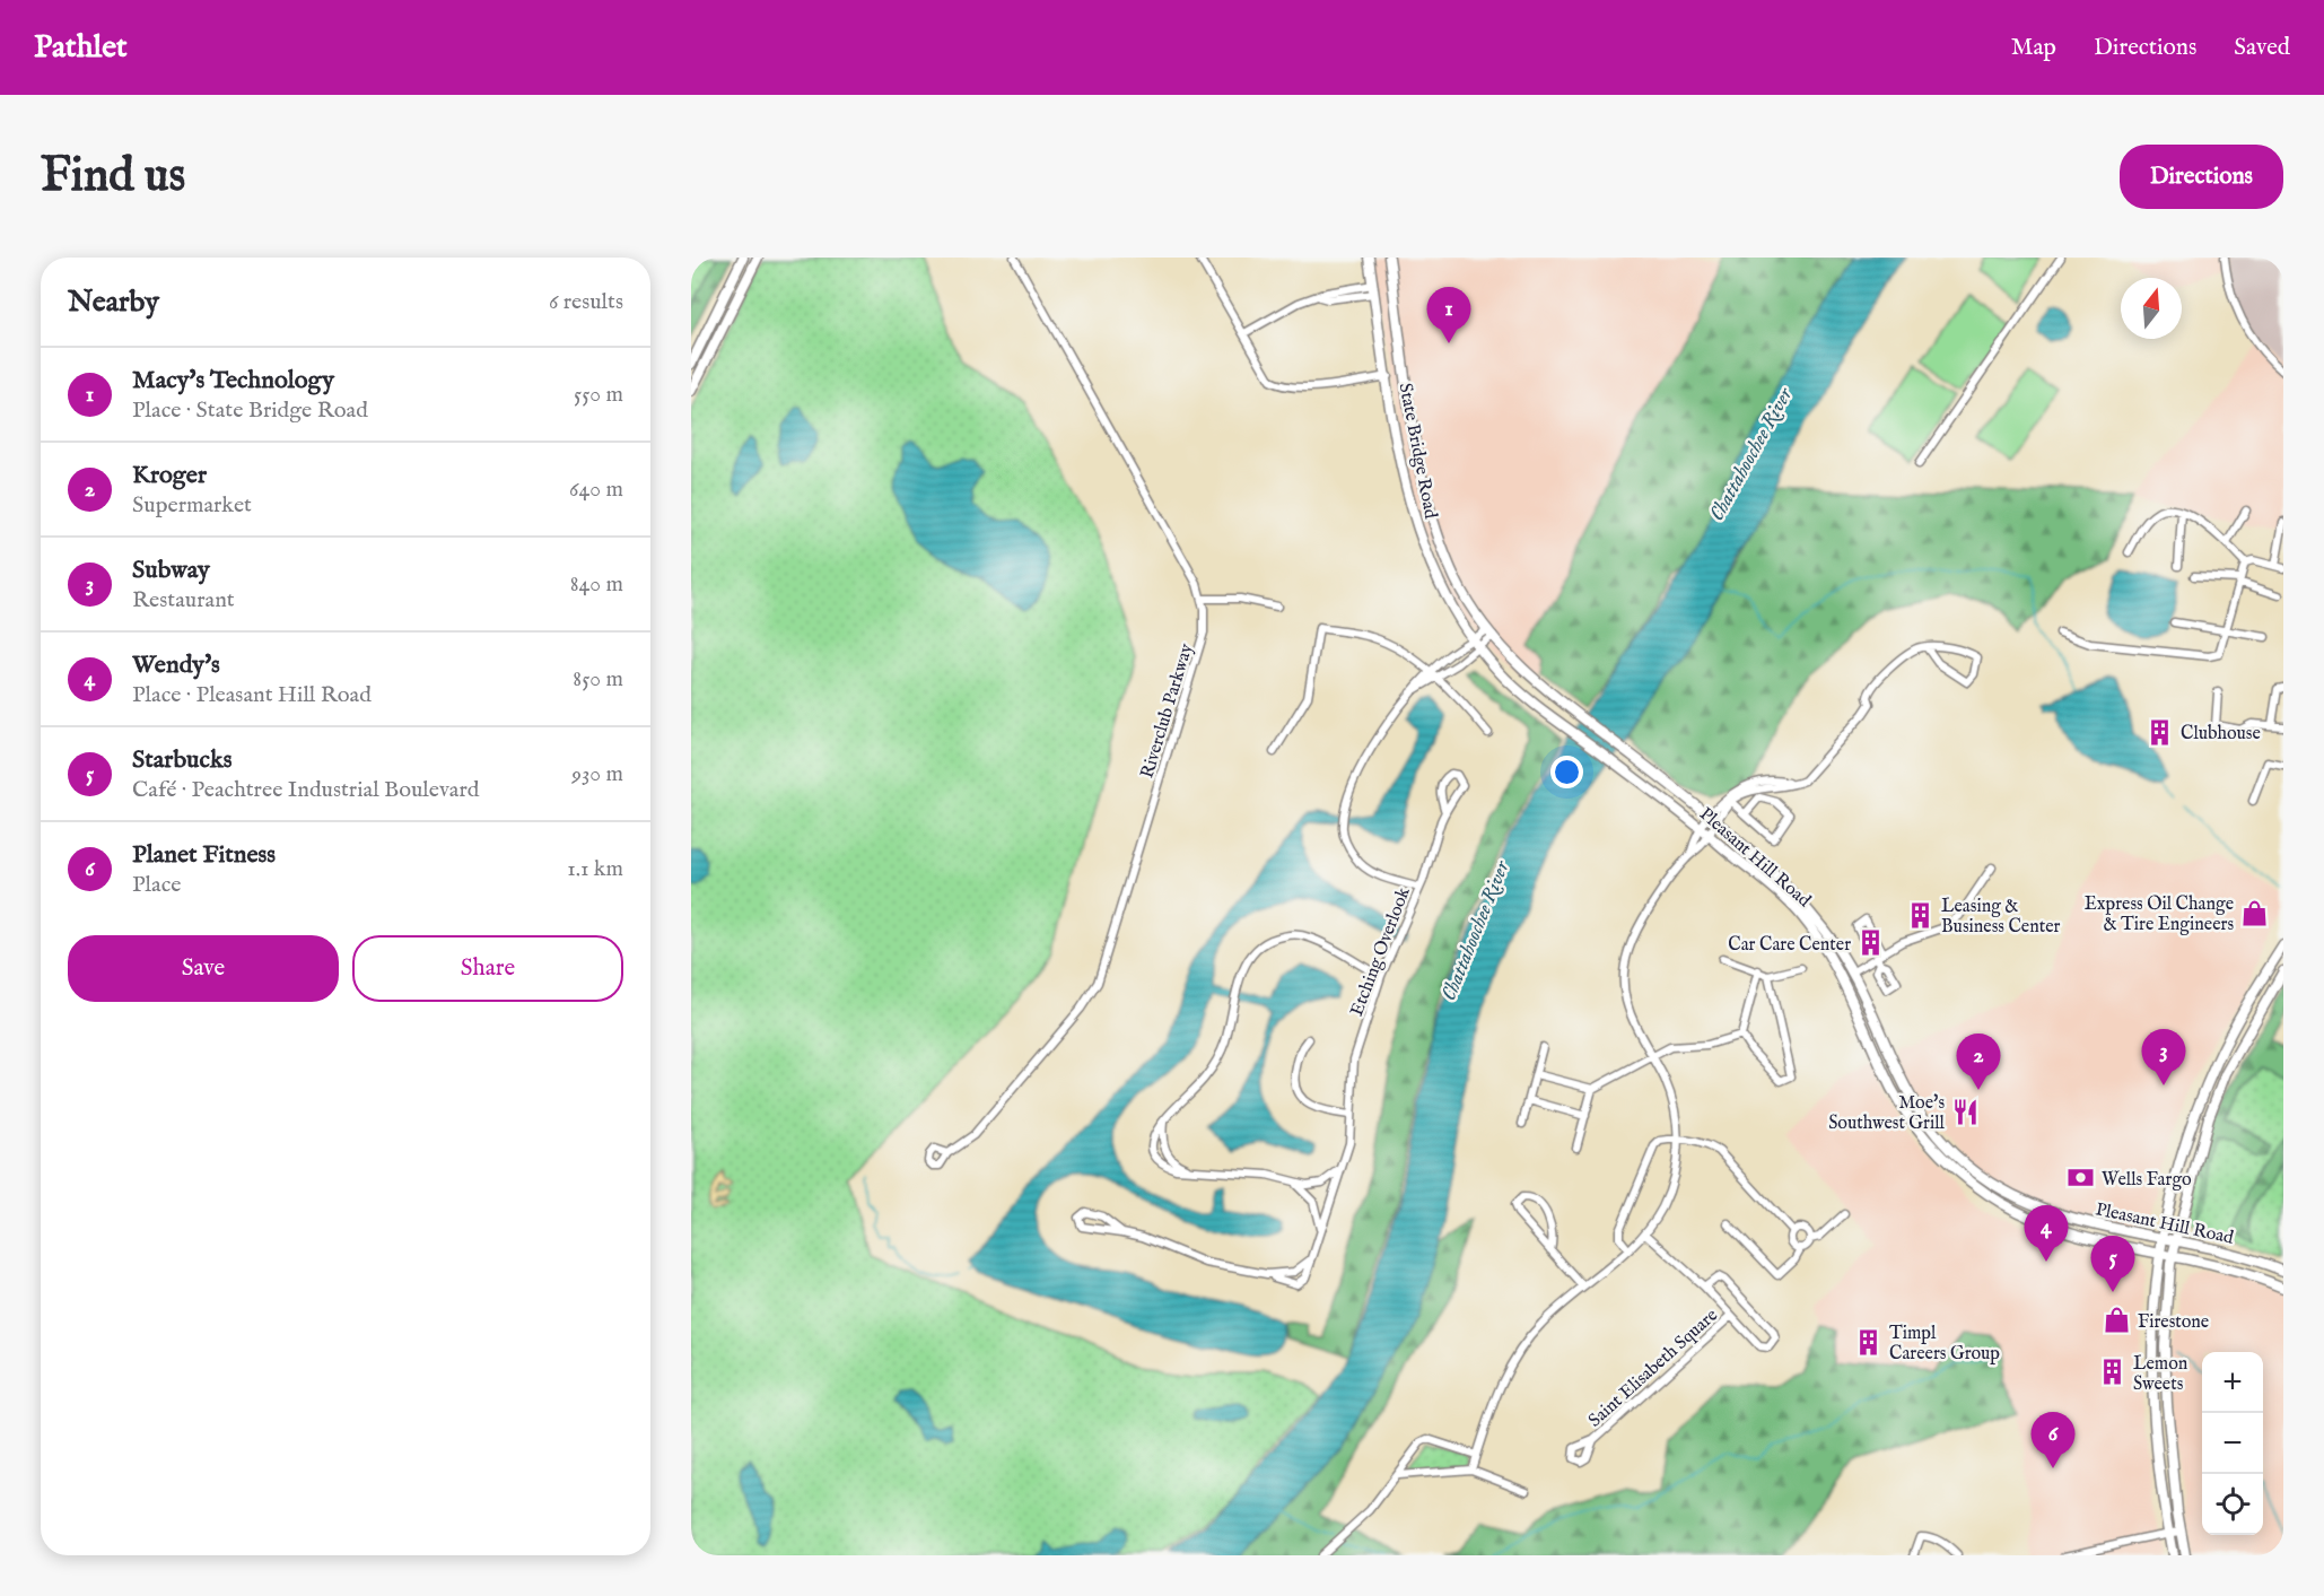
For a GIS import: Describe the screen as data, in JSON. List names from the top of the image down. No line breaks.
{"streets":{"highway":["State Bridge Road","Pleasant Hill Road"],"street":["Riverclub Parkway","Etching Overlook","Saint Elisabeth Square"]},"crossings":[["State Bridge Road","Pleasant Hill Road"]],"water":["Chattahoochee River"],"places":{"building":["Clubhouse","Leasing & Business Center","Car Care Center","Timpl Careers Group","Lemon Sweets"],"shop":["Express Oil Change & Tire Engineers","Firestone"],"restaurant":["Moe's Southwest Grill"],"bank":["Wells Fargo"]},"north":"top","page":{"header":"Pathlet","nav":["Map","Directions","Saved"],"buttons":["Directions",["Save","Share"]],"title":"Find us","heading":["Nearby","6 results"],"pins":["1","3","2","4","5","6"],"list":[{"mark":"1","name":"Macy's Technology","note":"Place · State Bridge Road","value":"550 m"},{"mark":"2","name":"Kroger","note":"Supermarket","value":"640 m"},{"mark":"3","name":"Subway","note":"Restaurant","value":"840 m"},{"mark":"4","name":"Wendy's","note":"Place · Pleasant Hill Road","value":"850 m"},{"mark":"5","name":"Starbucks","note":"Café · Peachtree Industrial Boulevard","value":"930 m"},{"mark":"6","name":"Planet Fitness","note":"Place","value":"1.1 km"}],"map_buttons":["+","−"]}}
